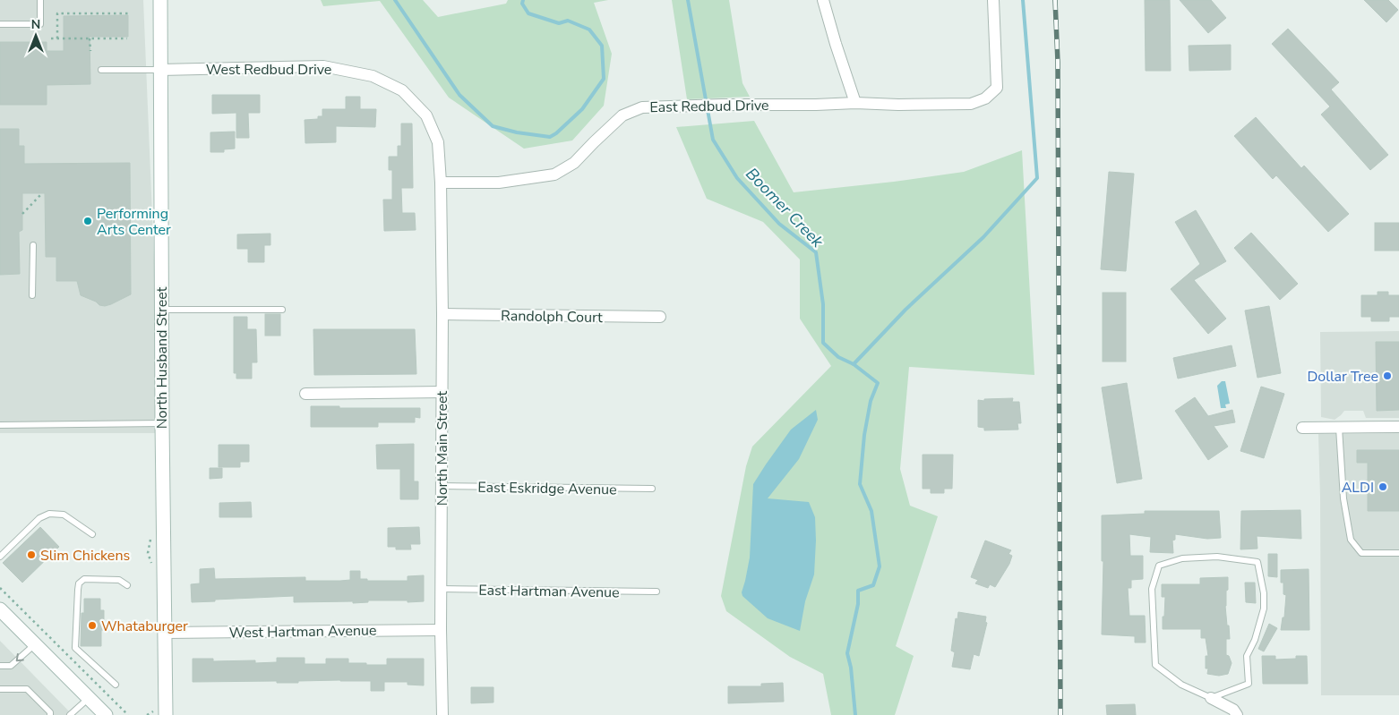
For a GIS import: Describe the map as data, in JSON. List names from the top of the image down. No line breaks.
{"streets":{"street":["West Redbud Drive","East Redbud Drive","Randolph Court","North Husband Street","North Main Street","West Hartman Avenue"],"lane":["East Eskridge Avenue","East Hartman Avenue"]},"crossings":[["West Redbud Drive","East Redbud Drive"],["West Redbud Drive","North Husband Street"],["West Redbud Drive","North Main Street"],["East Redbud Drive","North Main Street"],["Randolph Court","North Main Street"],["North Husband Street","West Hartman Avenue"],["North Main Street","East Eskridge Avenue"],["North Main Street","East Hartman Avenue"],["North Main Street","West Hartman Avenue"]],"water":["Boomer Creek"],"places":["Performing Arts Center","Dollar Tree","ALDI","Slim Chickens","Whataburger"],"north":"top"}
